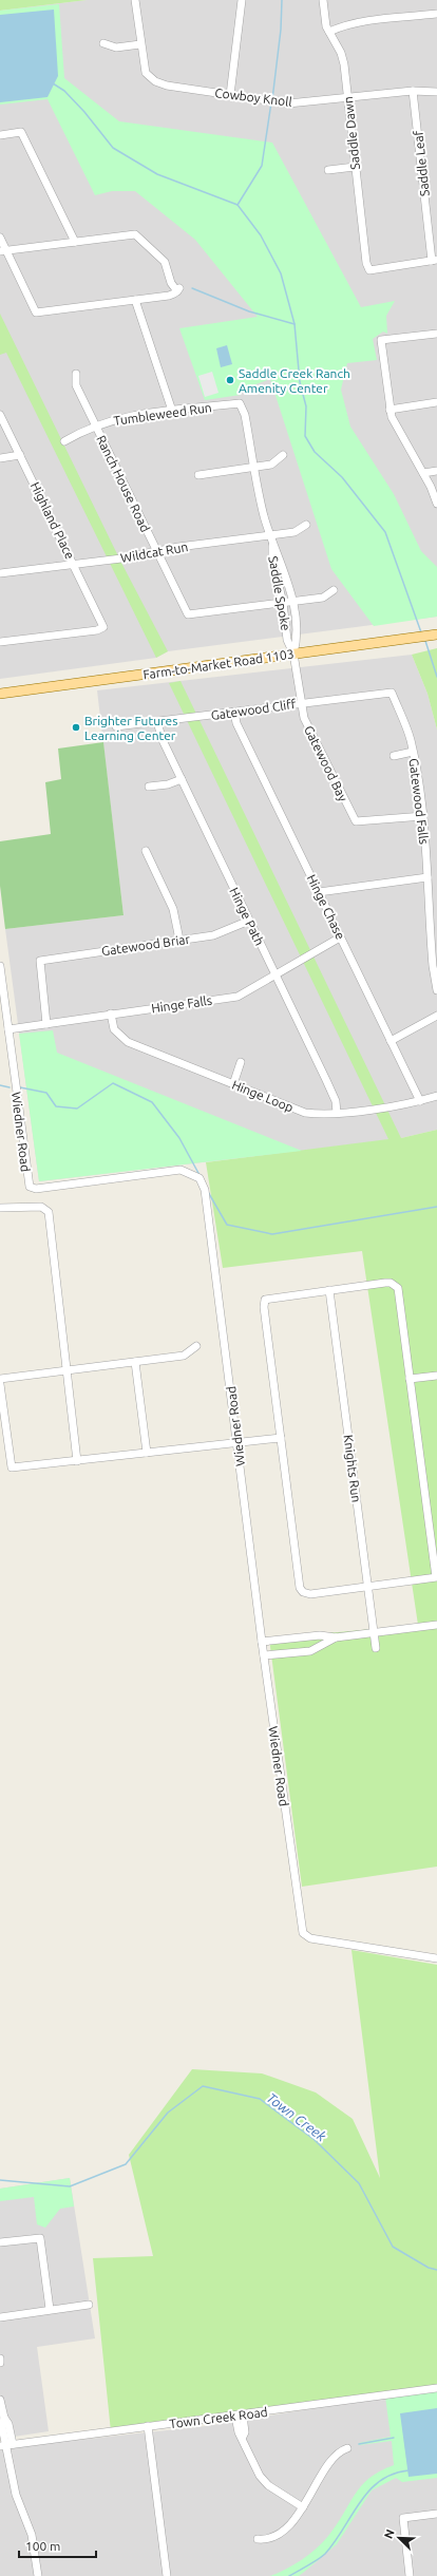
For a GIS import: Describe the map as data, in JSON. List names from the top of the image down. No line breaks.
{"streets":{"main road":["Farm-to-Market Road 1103"],"street":["Cowboy Knoll","Saddle Dawn","Saddle Leaf","Tumbleweed Run","Ranch House Road","Highland Place","Wildcat Run","Saddle Spoke","Gatewood Cliff","Gatewood Bay","Gatewood Falls","Hinge Chase","Hinge Path","Gatewood Briar","Hinge Falls","Hinge Loop","Wiedner Road","Knights Run","Town Creek Road"]},"crossings":[["Cowboy Knoll","Saddle Dawn"],["Cowboy Knoll","Saddle Leaf"],["Saddle Dawn","Saddle Leaf"],["Tumbleweed Run","Ranch House Road"],["Tumbleweed Run","Saddle Spoke"],["Ranch House Road","Wildcat Run"],["Ranch House Road","Saddle Spoke"],["Highland Place","Wildcat Run"],["Wildcat Run","Saddle Spoke"],["Saddle Spoke","Farm-to-Market Road 1103"],["Saddle Spoke","Gatewood Bay"],["Farm-to-Market Road 1103","Gatewood Bay"],["Gatewood Cliff","Gatewood Bay"],["Gatewood Cliff","Gatewood Falls"],["Gatewood Cliff","Hinge Chase"],["Gatewood Cliff","Hinge Path"],["Gatewood Bay","Gatewood Falls"],["Hinge Chase","Hinge Falls"],["Hinge Chase","Hinge Loop"],["Hinge Path","Gatewood Briar"],["Hinge Path","Hinge Falls"],["Hinge Path","Hinge Loop"],["Gatewood Briar","Hinge Falls"],["Hinge Falls","Hinge Loop"],["Hinge Falls","Wiedner Road"]],"water":["Town Creek"],"places":["Saddle Creek Ranch Amenity Center","Brighter Futures Learning Center"],"scale_bar":"100 m","north":"top left"}
